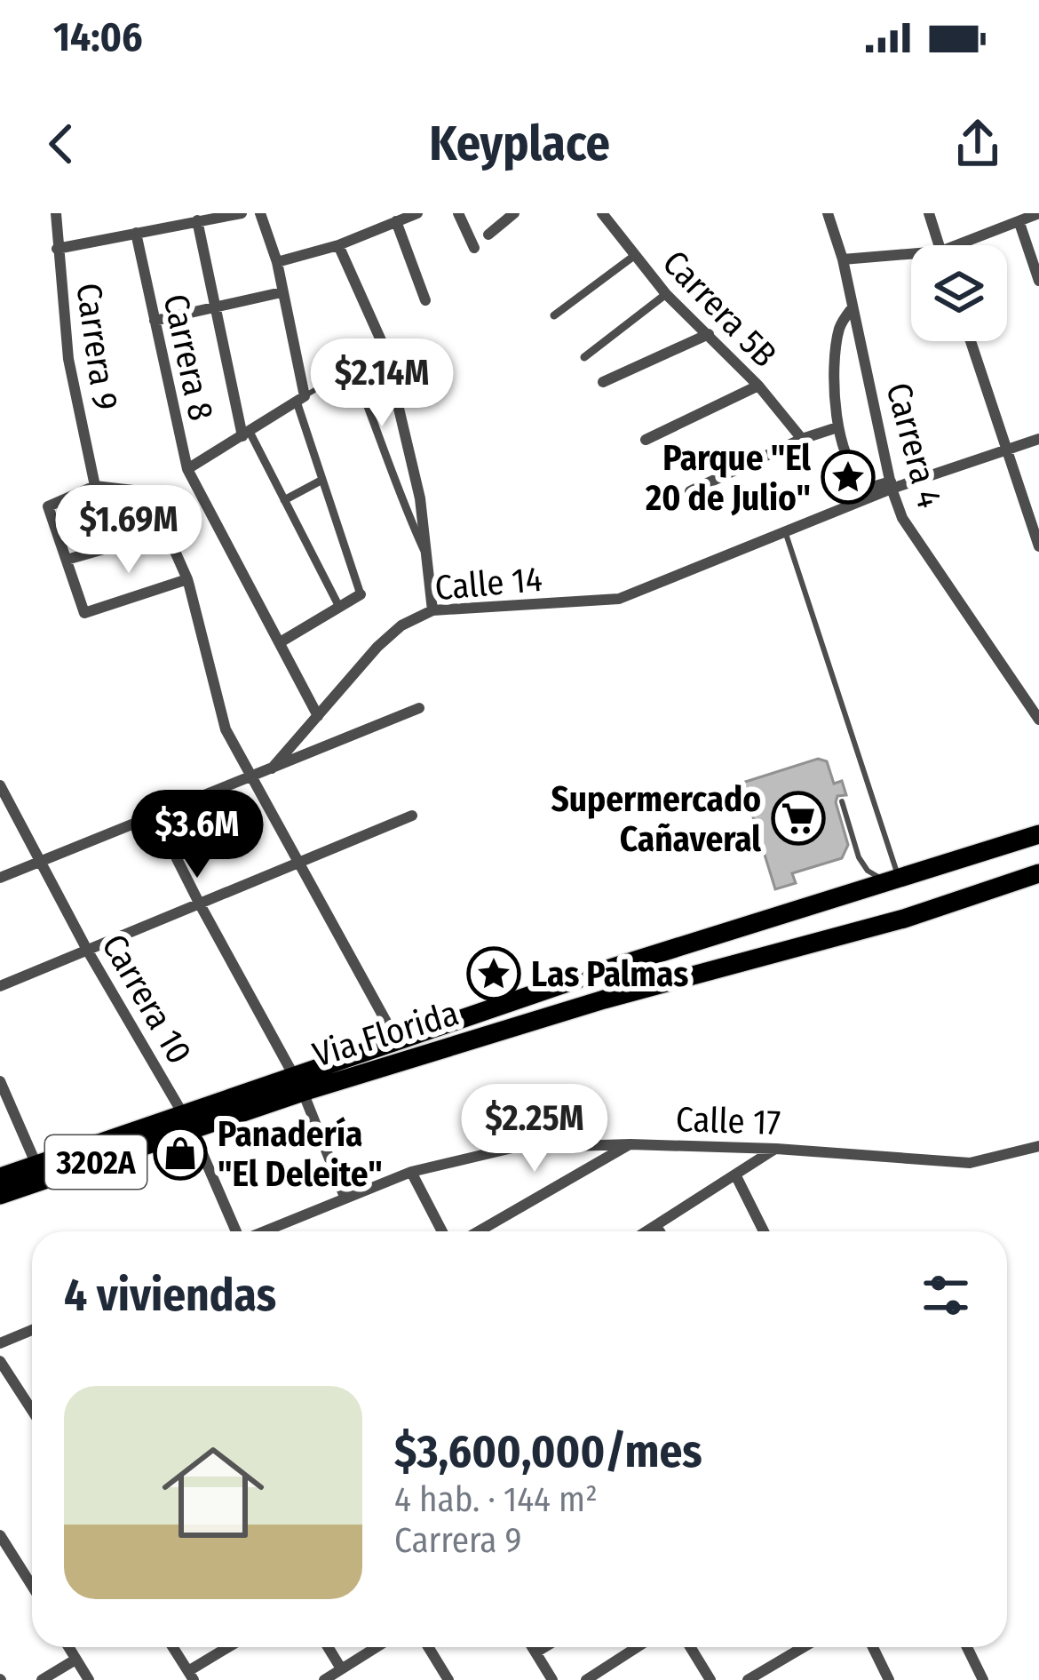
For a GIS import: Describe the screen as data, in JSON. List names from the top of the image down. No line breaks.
{"streets":{"main road":["Via Florida","3202A"],"street":["Carrera 5B","Carrera 9","Carrera 8","Carrera 4","Calle 14","Carrera 10","Calle 17"]},"crossings":[["Carrera 8","Calle 14"],["Carrera 4","Calle 14"],["Calle 14","Carrera 10"],["Carrera 10","3202A"],["Via Florida","3202A"]],"places":{"place":["Parque \"El 20 de Julio\"","Las Palmas"],"supermarket":["Supermercado Cañaveral"],"shop":["Panadería \"El Deleite\""]},"page":{"status":"14:06","header":"Keyplace","price":["$2.14M","$1.69M","$3.6M","$2.25M"],"heading":"4 viviendas","list":[{"name":"$3,600,000/mes","note":"4 hab. · 144 m² · Carrera 9"}]}}
